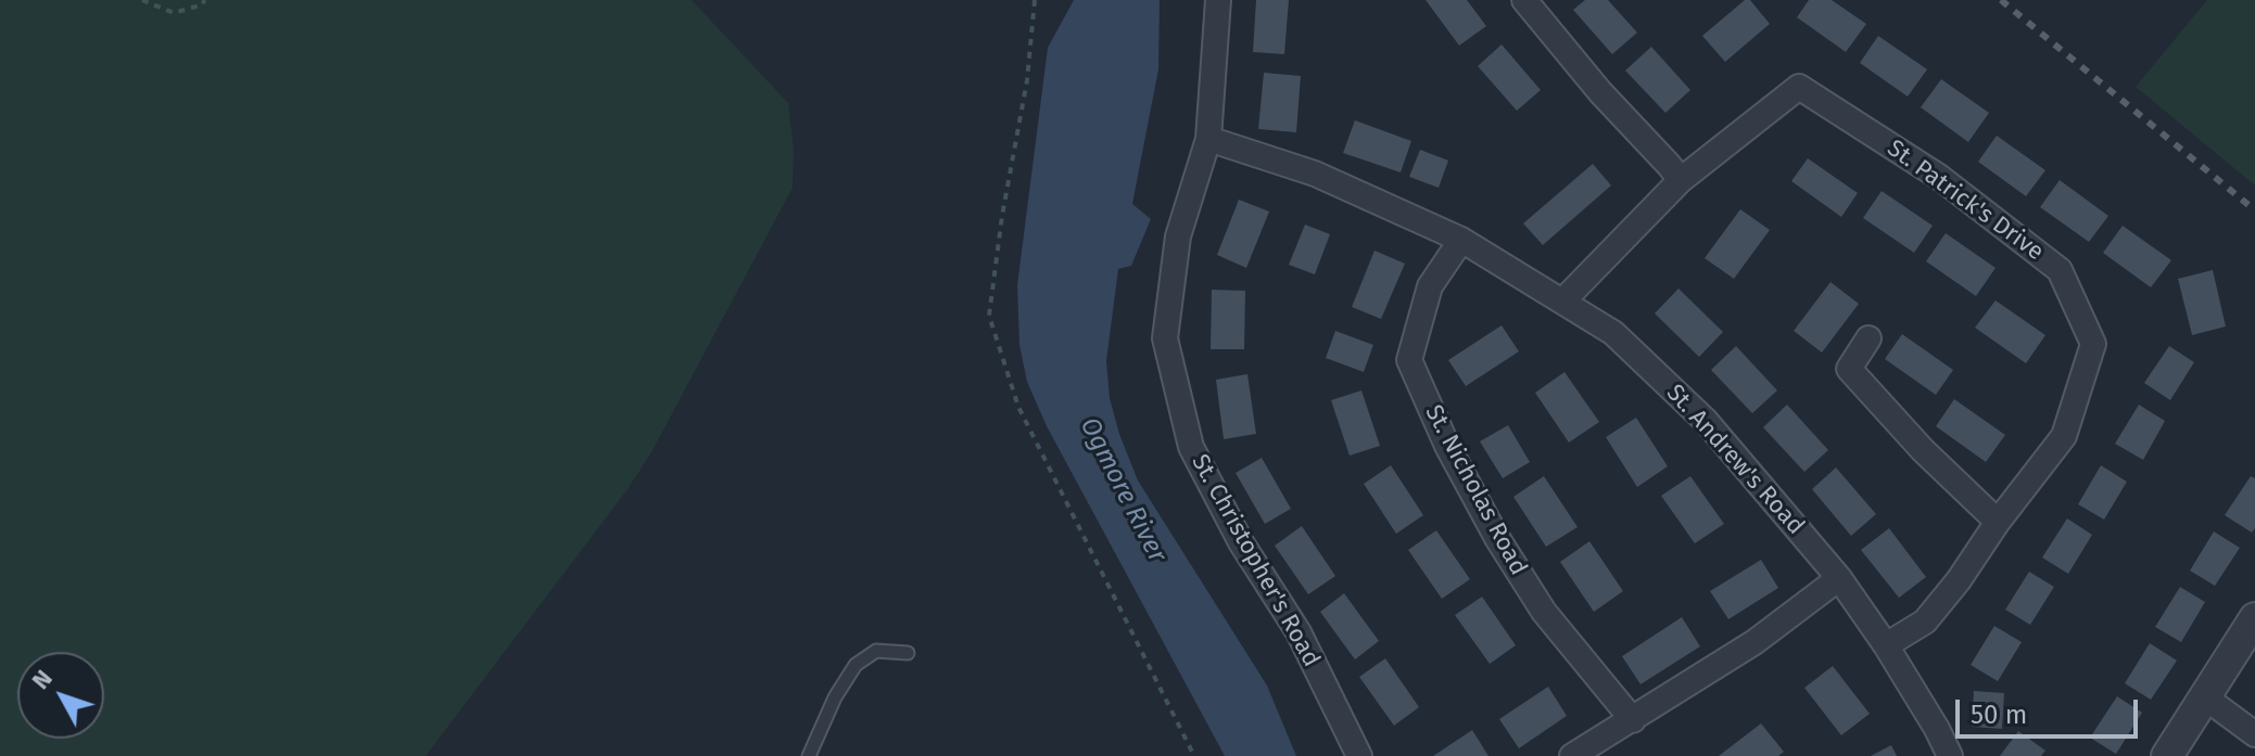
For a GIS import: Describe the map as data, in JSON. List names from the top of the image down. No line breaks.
{"streets":{"street":["St. Patrick's Drive","St. Andrew's Road","St. Nicholas Road","St. Christopher's Road"]},"crossings":[["St. Patrick's Drive","St. Andrew's Road"],["St. Andrew's Road","St. Nicholas Road"],["St. Andrew's Road","St. Christopher's Road"]],"water":["Ogmore River"],"scale_bar":"50 m","north":"top left"}
